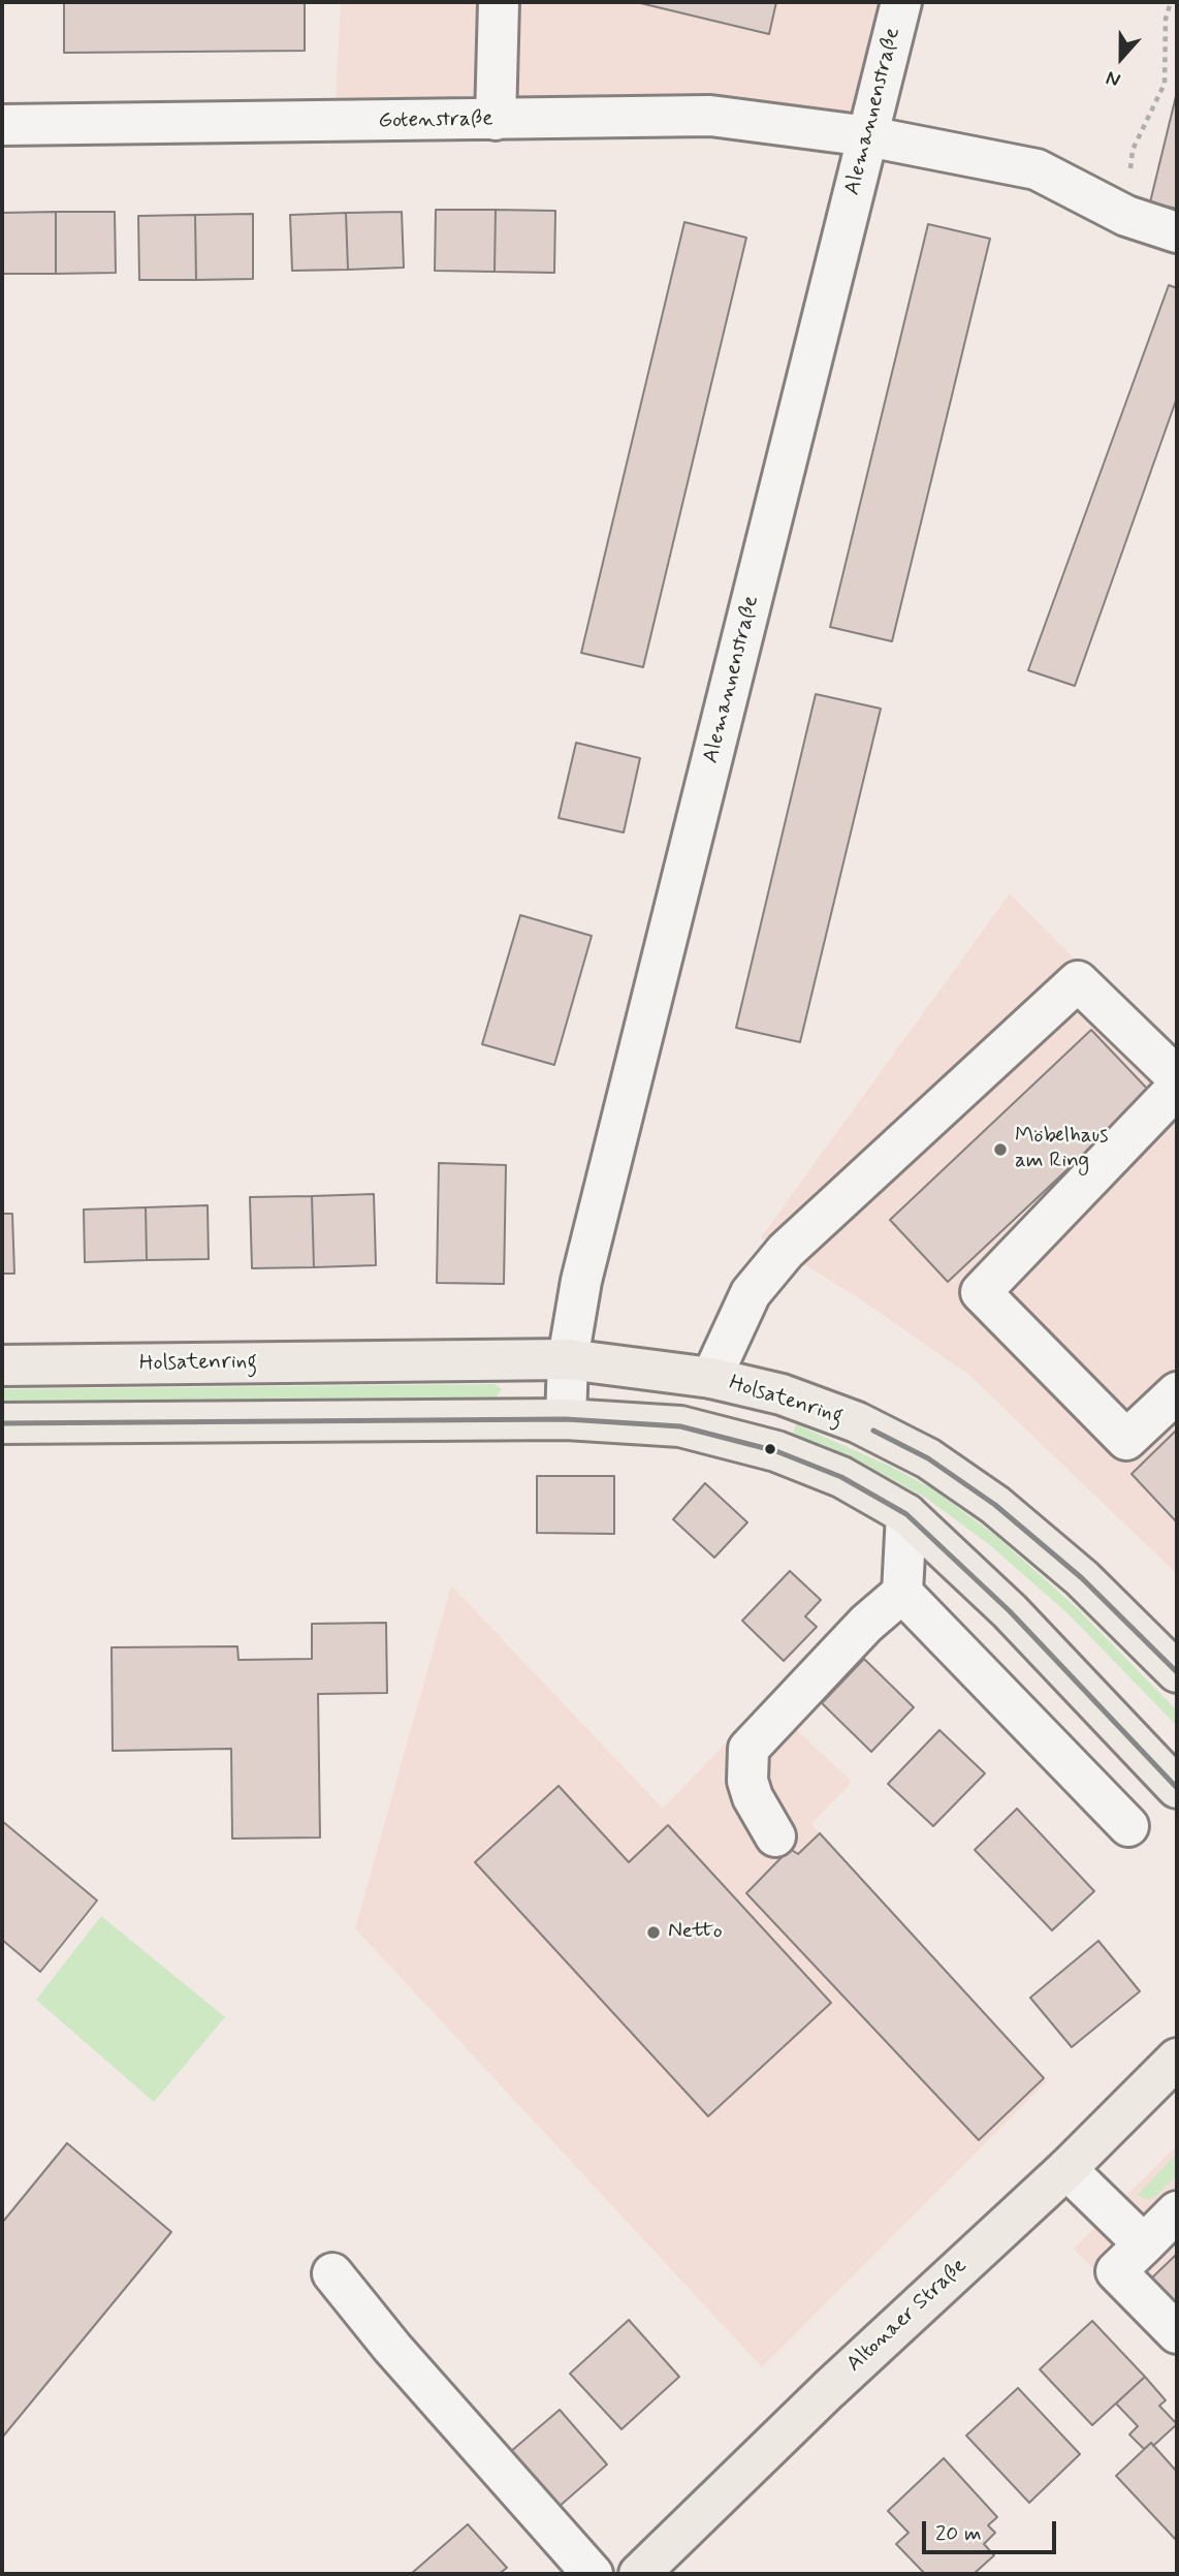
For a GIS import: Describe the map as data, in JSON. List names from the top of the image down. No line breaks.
{"streets":{"main road":["Holsatenring","Altonaer Straße"],"street":["Alemannenstraße","Gotenstraße"]},"crossings":[["Alemannenstraße","Gotenstraße"],["Alemannenstraße","Holsatenring"]],"places":["Möbelhaus am Ring","Netto"],"scale_bar":"20 m","north":"bottom"}
